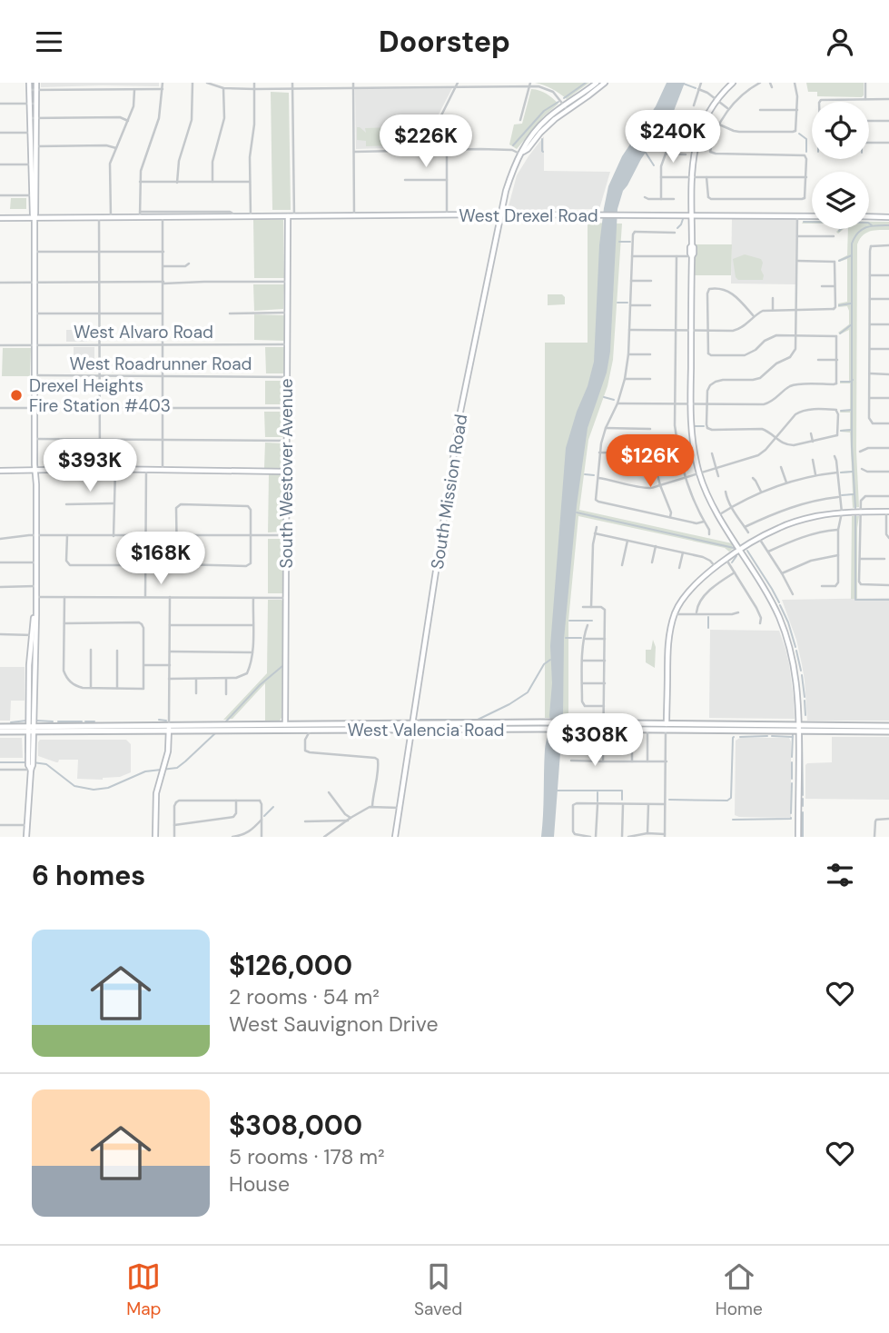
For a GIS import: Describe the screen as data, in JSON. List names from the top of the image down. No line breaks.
{"streets":{"main road":["West Valencia Road"],"street":["West Drexel Road","West Alvaro Road","West Roadrunner Road","South Westover Avenue","South Mission Road"]},"crossings":[["West Drexel Road","South Westover Avenue"],["West Drexel Road","South Mission Road"],["West Alvaro Road","South Westover Avenue"],["West Roadrunner Road","South Westover Avenue"],["South Westover Avenue","West Valencia Road"],["South Mission Road","West Valencia Road"]],"places":["Drexel Heights Fire Station #403"],"page":{"header":"Doorstep","price":["$240K","$226K","$126K","$393K","$168K","$308K"],"heading":"6 homes","list":[{"name":"$126,000","note":"2 rooms · 54 m² · West Sauvignon Drive"},{"name":"$308,000","note":"5 rooms · 178 m² · House"}],"tabs":["Map","Saved","Home"]}}
